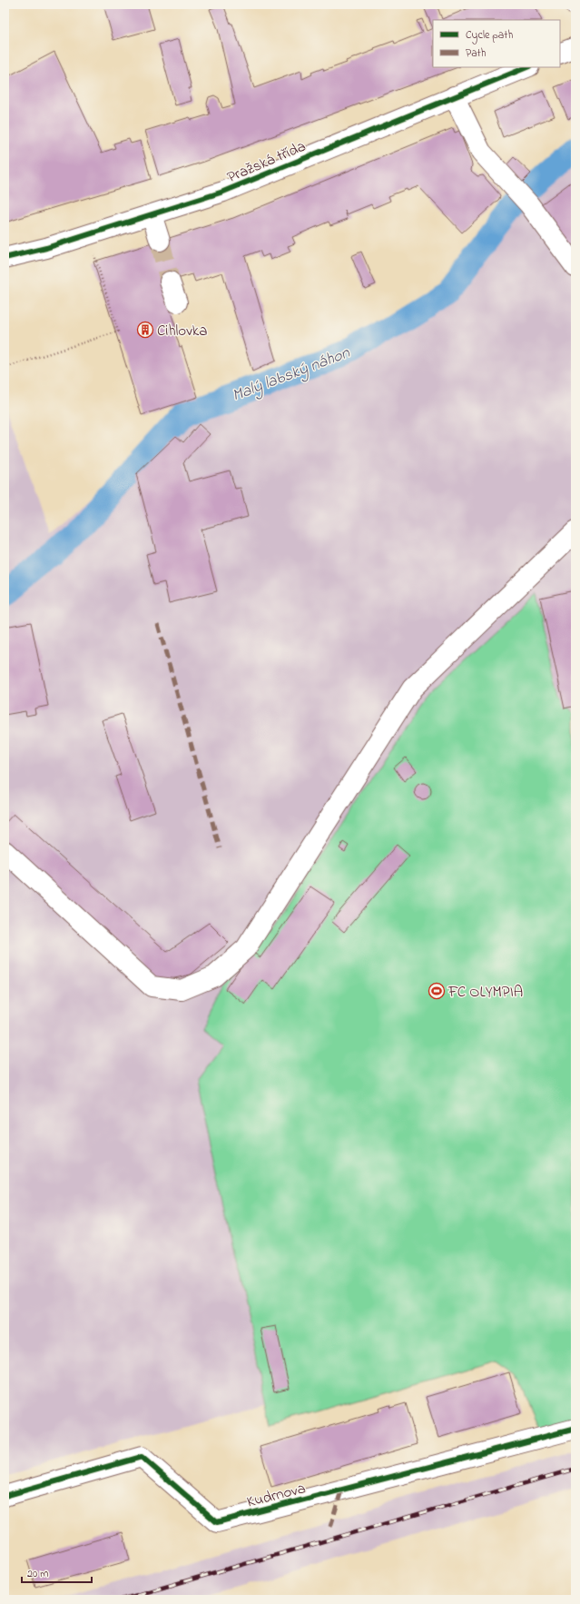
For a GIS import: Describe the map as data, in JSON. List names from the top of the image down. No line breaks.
{"streets":{"street":["Pražská třída","Kudrnova"]},"water":["Malý labský náhon"],"places":{"building":["Cihlovka"],"sports":["FC OLYMPIA"]},"legend":["Cycle path","Path"],"scale_bar":"20 m"}
